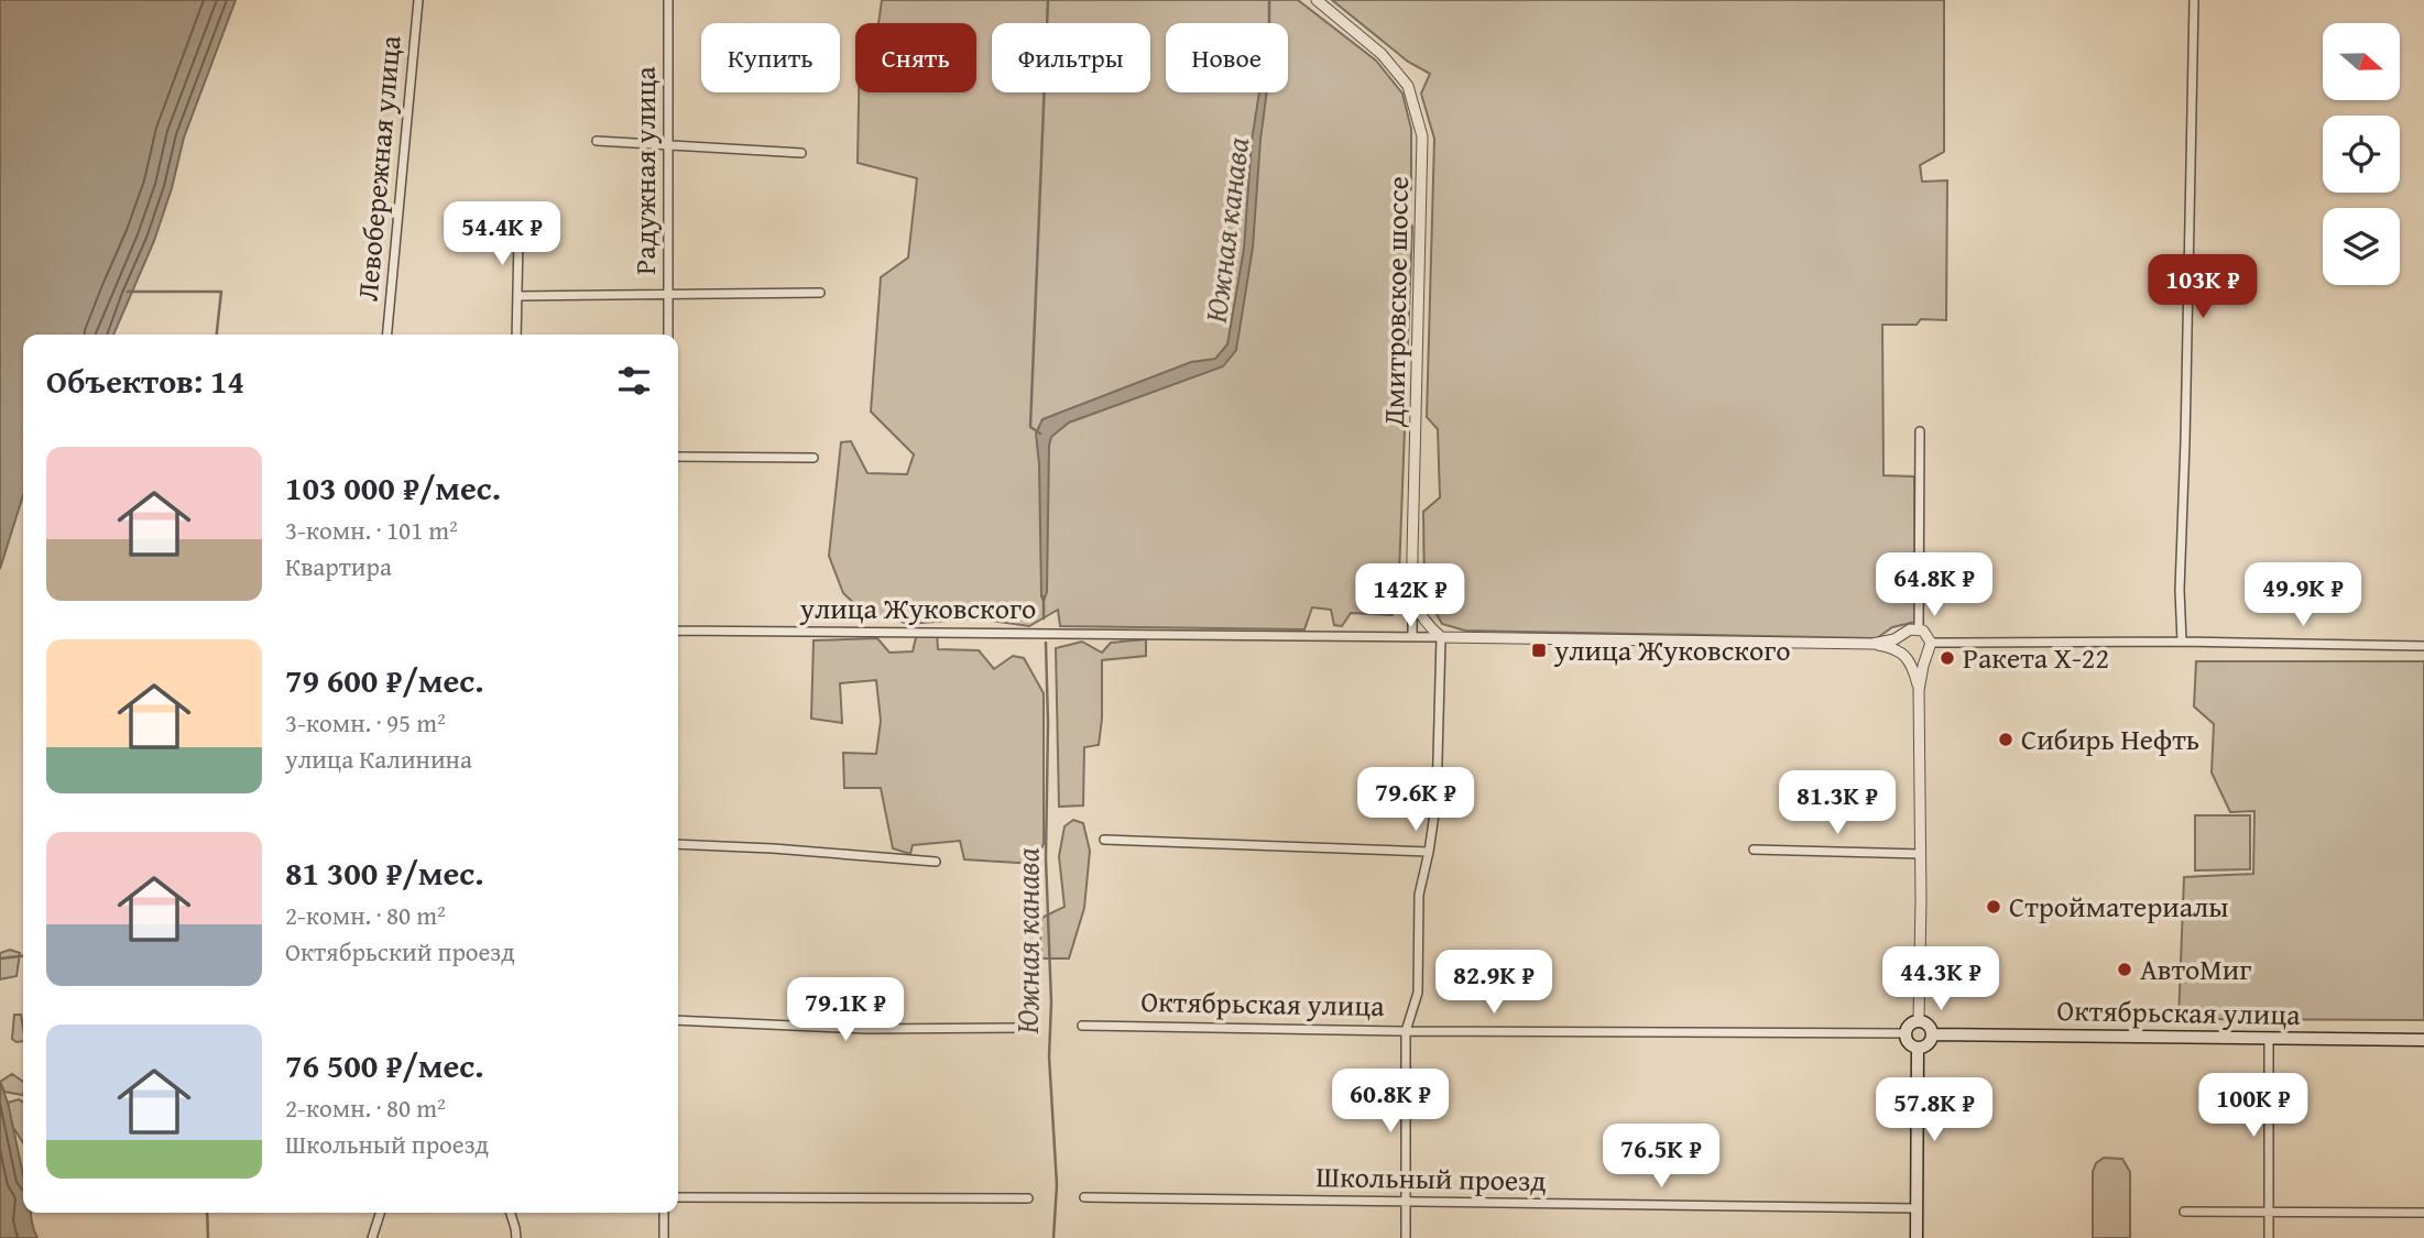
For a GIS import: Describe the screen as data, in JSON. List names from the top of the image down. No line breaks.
{"streets":{"main road":["Октябрьская улица"],"street":["Левобережная улица","Радужная улица","Дмитровское шоссе","улица Жуковского","Школьный проезд"]},"water":["Южная канава"],"places":{"transit":["улица Жуковского"],"other":["Ракета Х-22","Сибирь Нефть","Стройматериалы","АвтоМиг"]},"north":"right","page":{"chip":["Купить","Снять","Фильтры","Новое"],"price":["54.4K ₽","103K ₽","64.8K ₽","49.9K ₽","142K ₽","79.6K ₽","81.3K ₽","44.3K ₽","82.9K ₽","79.1K ₽","60.8K ₽","100K ₽","57.8K ₽","76.5K ₽"],"heading":"Объектов: 14","list":[{"name":"103 000 ₽/мес.","note":"3-комн. · 101 m² · Квартира"},{"name":"79 600 ₽/мес.","note":"3-комн. · 95 m² · улица Калинина"},{"name":"81 300 ₽/мес.","note":"2-комн. · 80 m² · Октябрьский проезд"},{"name":"76 500 ₽/мес.","note":"2-комн. · 80 m² · Школьный проезд"}]}}
